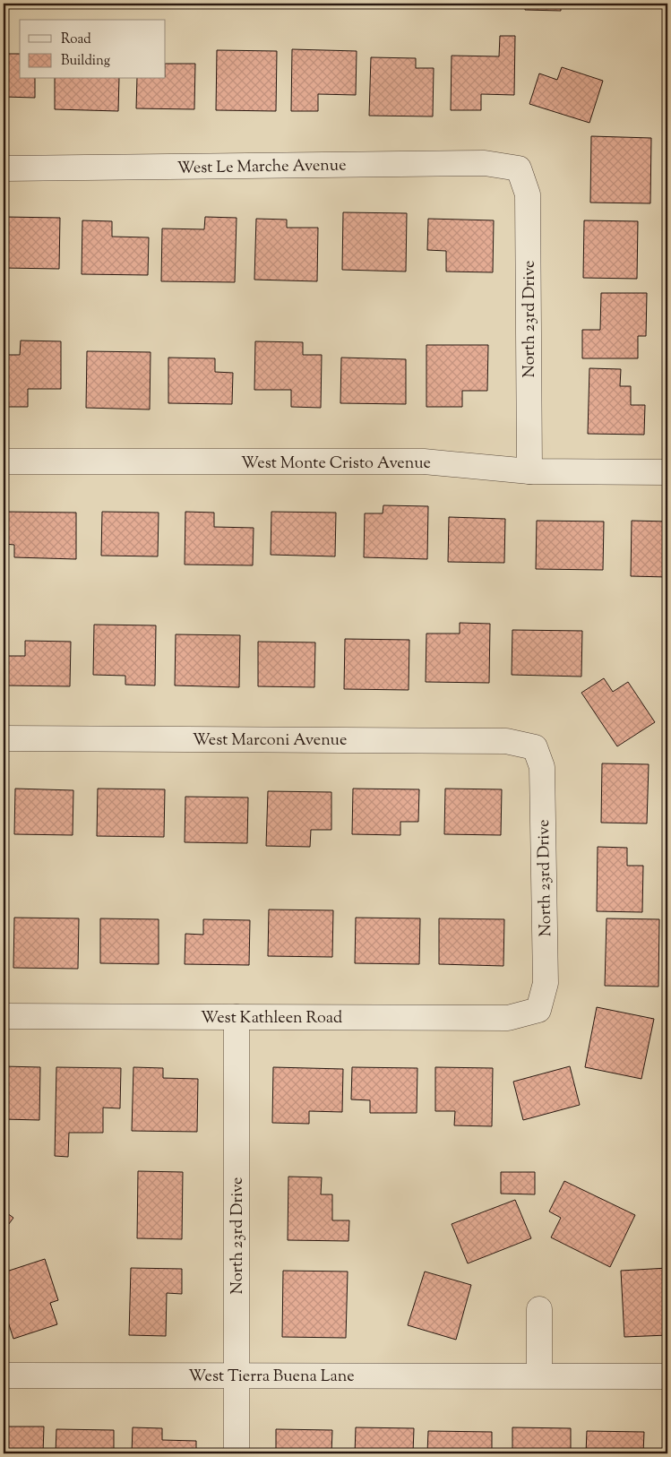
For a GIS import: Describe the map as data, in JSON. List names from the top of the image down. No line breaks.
{"streets":{"street":["West Le Marche Avenue","North 23rd Drive","West Monte Cristo Avenue","West Marconi Avenue","West Kathleen Road","West Tierra Buena Lane"]},"crossings":[["West Le Marche Avenue","North 23rd Drive"],["North 23rd Drive","West Monte Cristo Avenue"],["North 23rd Drive","West Marconi Avenue"],["North 23rd Drive","West Kathleen Road"],["North 23rd Drive","West Tierra Buena Lane"]],"legend":["Road","Building"]}
